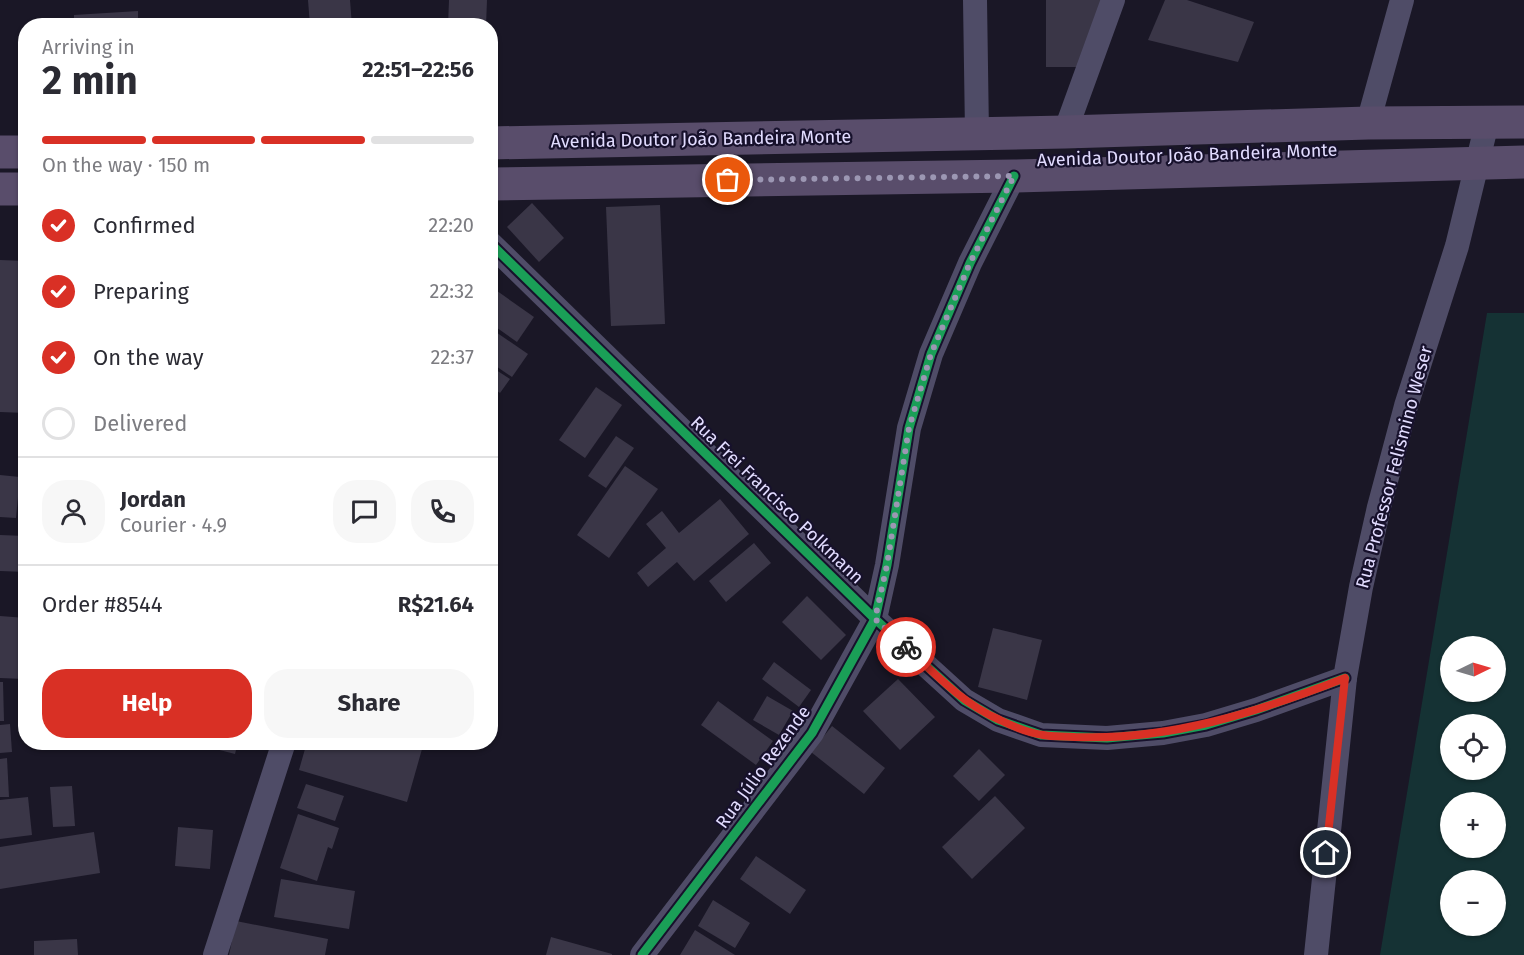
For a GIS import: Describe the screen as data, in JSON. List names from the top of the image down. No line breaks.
{"streets":{"main road":["Avenida Doutor João Bandeira Monte"],"street":["Rua Professor Felismino Weser","Rua Frei Francisco Polkmann","Rua Júlio Rezende"]},"crossings":[["Avenida Doutor João Bandeira Monte","Rua Professor Felismino Weser"],["Avenida Doutor João Bandeira Monte","Rua Júlio Rezende"],["Rua Professor Felismino Weser","Rua Frei Francisco Polkmann"],["Rua Frei Francisco Polkmann","Rua Júlio Rezende"]],"north":"right","page":{"heading":["2 min","Arriving in","22:51–22:56"],"panel":["Jordan","Courier · 4.9","Order #8544","R$21.64"],"bar":"On the way · 150 m","list":[["Confirmed","22:20"],["Preparing","22:32"],["On the way","22:37"],"Delivered"],"map_buttons":["+","−"],"buttons":["Help","Share"]}}
